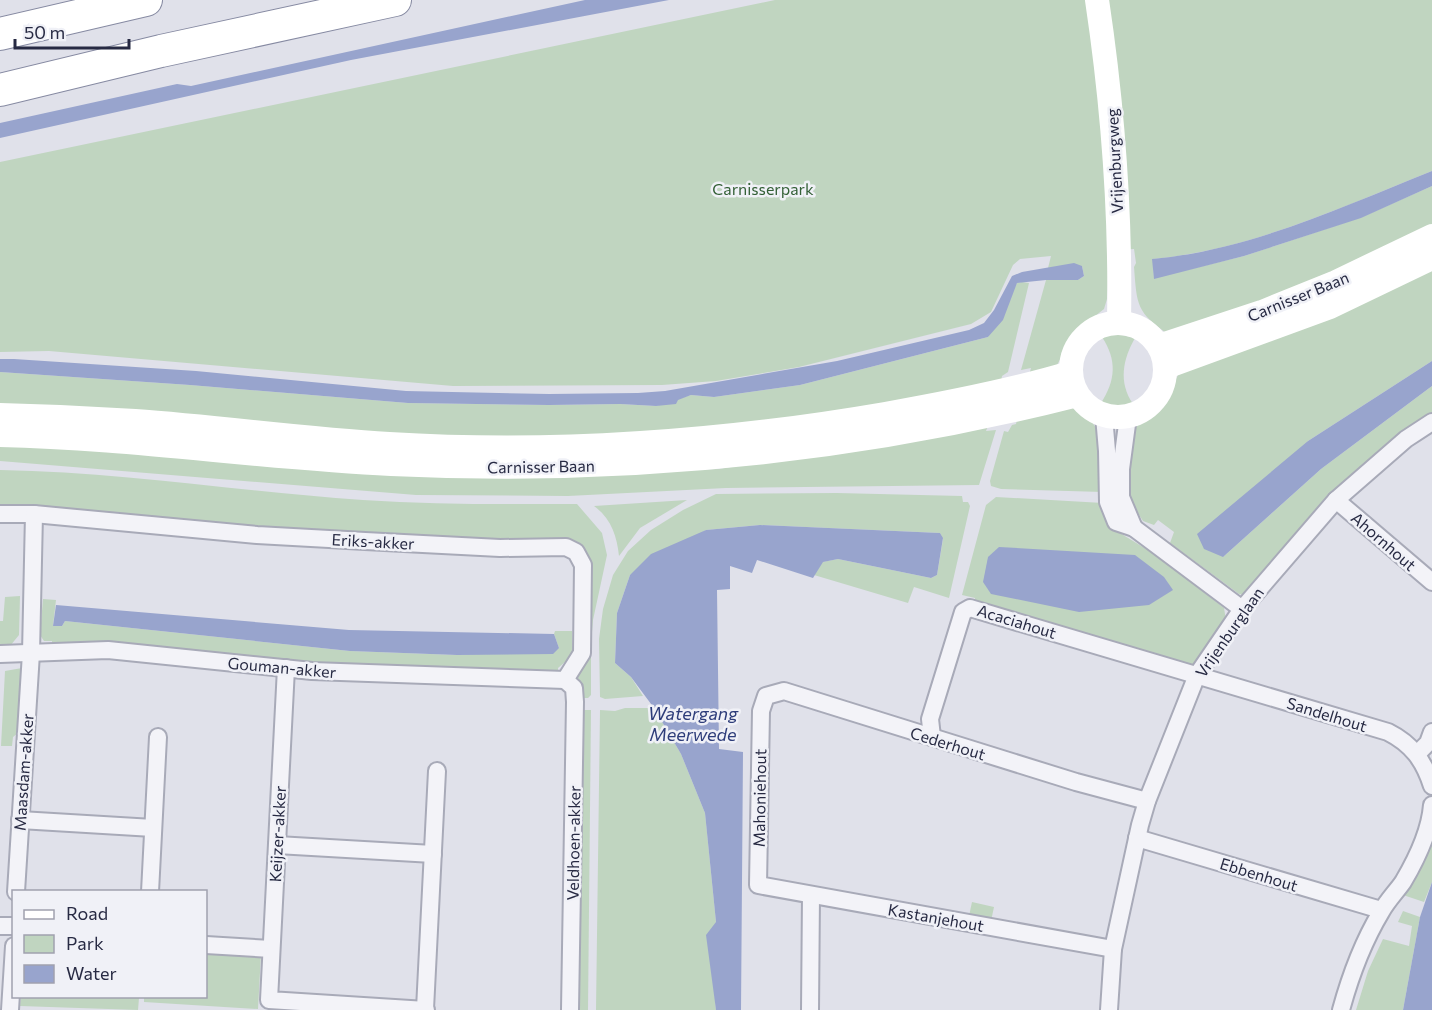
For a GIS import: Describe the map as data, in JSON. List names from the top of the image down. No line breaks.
{"streets":{"main road":["Vrijenburgweg","Carnisser Baan"],"street":["Eriks-akker","Ahornhout","Acaciahout","Vrijenburglaan","Gouman-akker","Sandelhout","Cederhout","Maasdam-akker","Mahoniehout","Keijzer-akker","Veldhoen-akker","Ebbenhout","Kastanjehout"]},"crossings":[["Vrijenburgweg","Carnisser Baan"],["Eriks-akker","Gouman-akker"],["Eriks-akker","Veldhoen-akker"],["Ahornhout","Vrijenburglaan"],["Acaciahout","Vrijenburglaan"],["Acaciahout","Sandelhout"],["Acaciahout","Cederhout"],["Vrijenburglaan","Sandelhout"],["Vrijenburglaan","Cederhout"],["Vrijenburglaan","Ebbenhout"],["Vrijenburglaan","Kastanjehout"],["Gouman-akker","Maasdam-akker"],["Gouman-akker","Keijzer-akker"],["Gouman-akker","Veldhoen-akker"],["Cederhout","Mahoniehout"],["Mahoniehout","Kastanjehout"]],"water":["Watergang Meerwede"],"parks":["Carnisserpark"],"legend":["Road","Park","Water"],"scale_bar":"50 m"}
